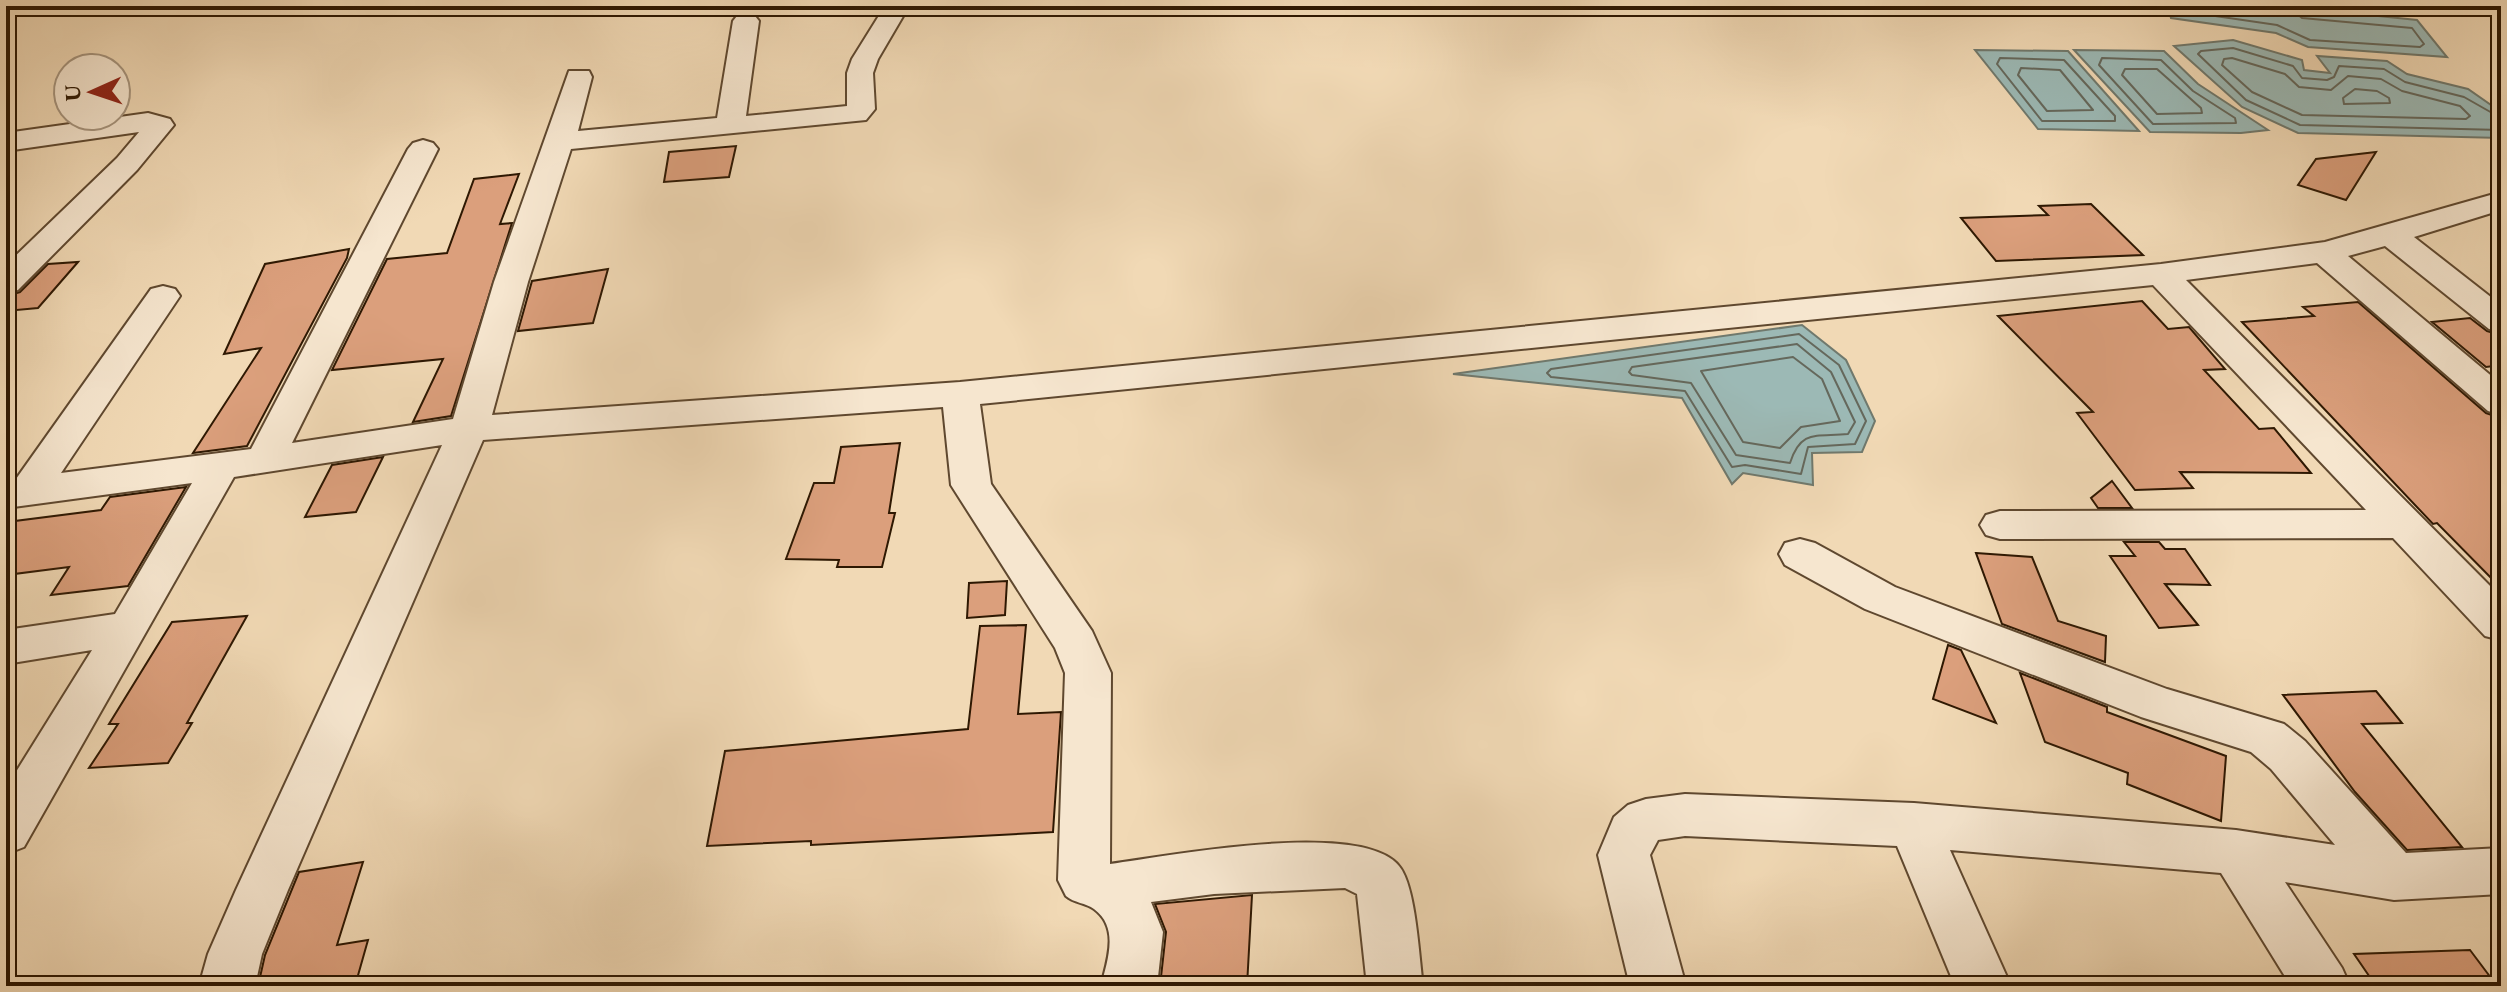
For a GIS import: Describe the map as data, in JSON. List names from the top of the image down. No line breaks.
{"north":"left"}
